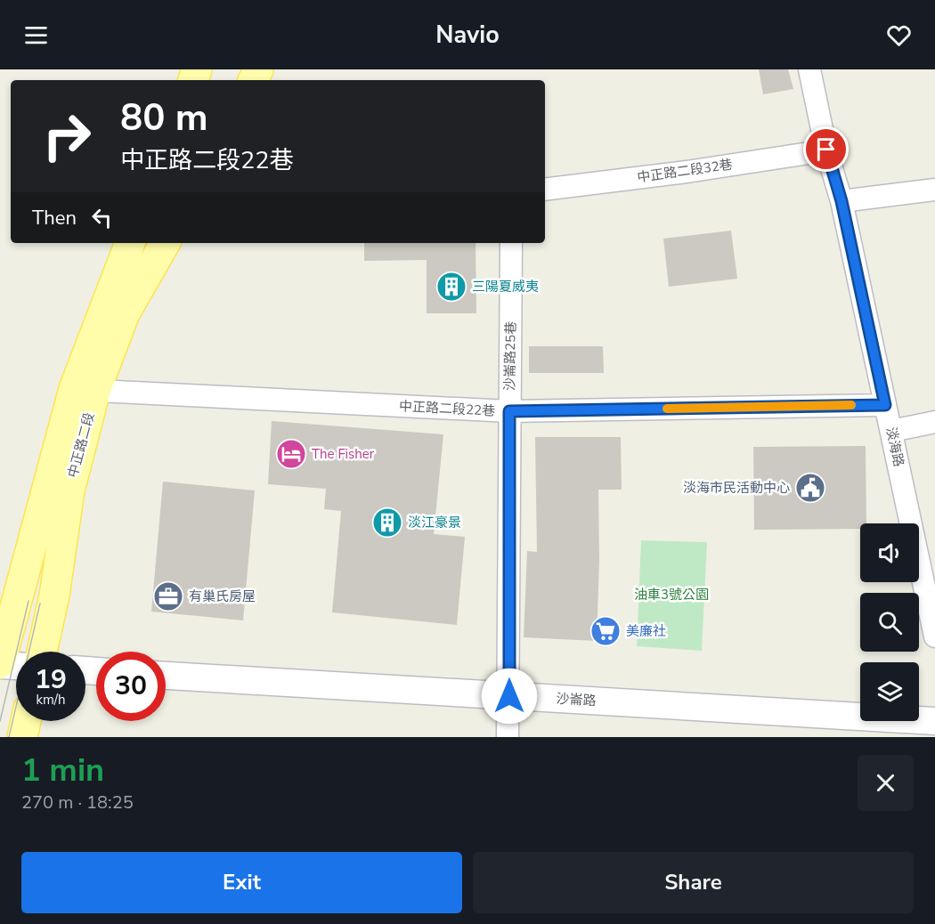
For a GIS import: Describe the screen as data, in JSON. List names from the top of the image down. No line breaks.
{"streets":{"main road":["中正路二段"],"street":["中正路二段32巷","沙崙路25巷","中正路二段22巷","淡海路","沙崙路"]},"crossings":[["中正路二段32巷","淡海路"],["沙崙路25巷","中正路二段22巷"],["沙崙路25巷","沙崙路"],["中正路二段22巷","中正路二段"],["中正路二段22巷","淡海路"]],"parks":["油車3號公園"],"places":{"building":["三陽夏威夷","淡江豪景"],"hotel":["The Fisher"],"public building":["淡海市民活動中心"],"office":["有巢氏房屋"],"supermarket":["美廉社"]},"page":{"header":"Navio","turn":["80 m","中正路二段22巷"],"then":"Then","speed":"19 km/h","limit":"30","heading":["1 min","270 m · 18:25"],"buttons":["Exit","Share"]}}
